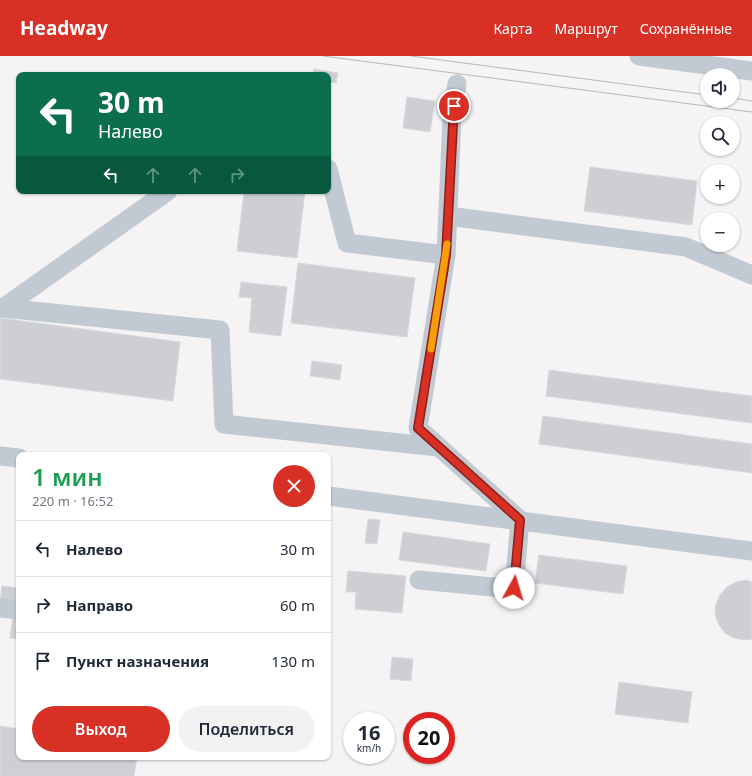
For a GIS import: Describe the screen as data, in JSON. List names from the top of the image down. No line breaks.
{"page":{"header":"Headway","nav":["Карта","Маршрут","Сохранённые"],"map_buttons":["+","−"],"turn":["30 m","Налево"],"heading":["1 мин","220 m · 16:52"],"list":[{"name":"Налево","value":"30 m"},{"name":"Направо","value":"60 m"},{"name":"Пункт назначения","value":"130 m"}],"buttons":["Выход","Поделиться"],"speed":"16 km/h","limit":"20"}}
